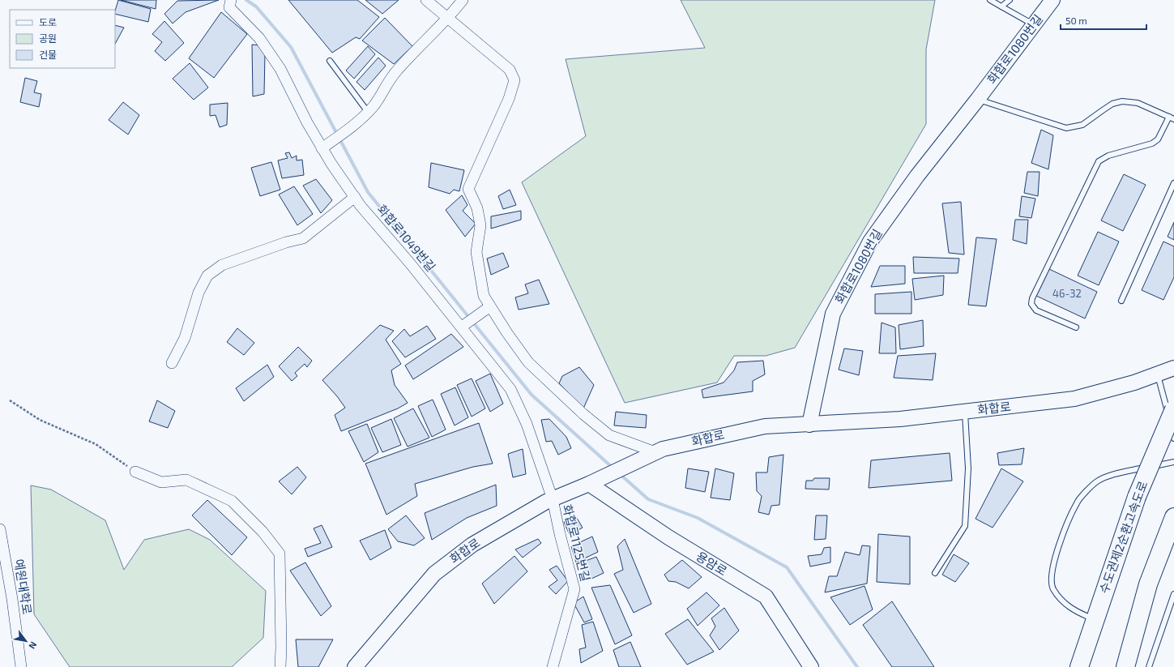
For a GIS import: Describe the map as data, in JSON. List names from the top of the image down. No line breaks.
{"streets":{"highway":["수도권제2순환고속도로"],"main road":["화합로1080번길","화합로","용암로"],"street":["화합로1049번길","화합로1125번길","예원대학로"]},"crossings":[["화합로1080번길","화합로"],["화합로1049번길","화합로"],["화합로1049번길","화합로1125번길"],["화합로","화합로1125번길"],["화합로","용암로"]],"house_numbers":["46-32"],"legend":["도로","공원","건물"],"scale_bar":"50 m","north":"bottom right"}
